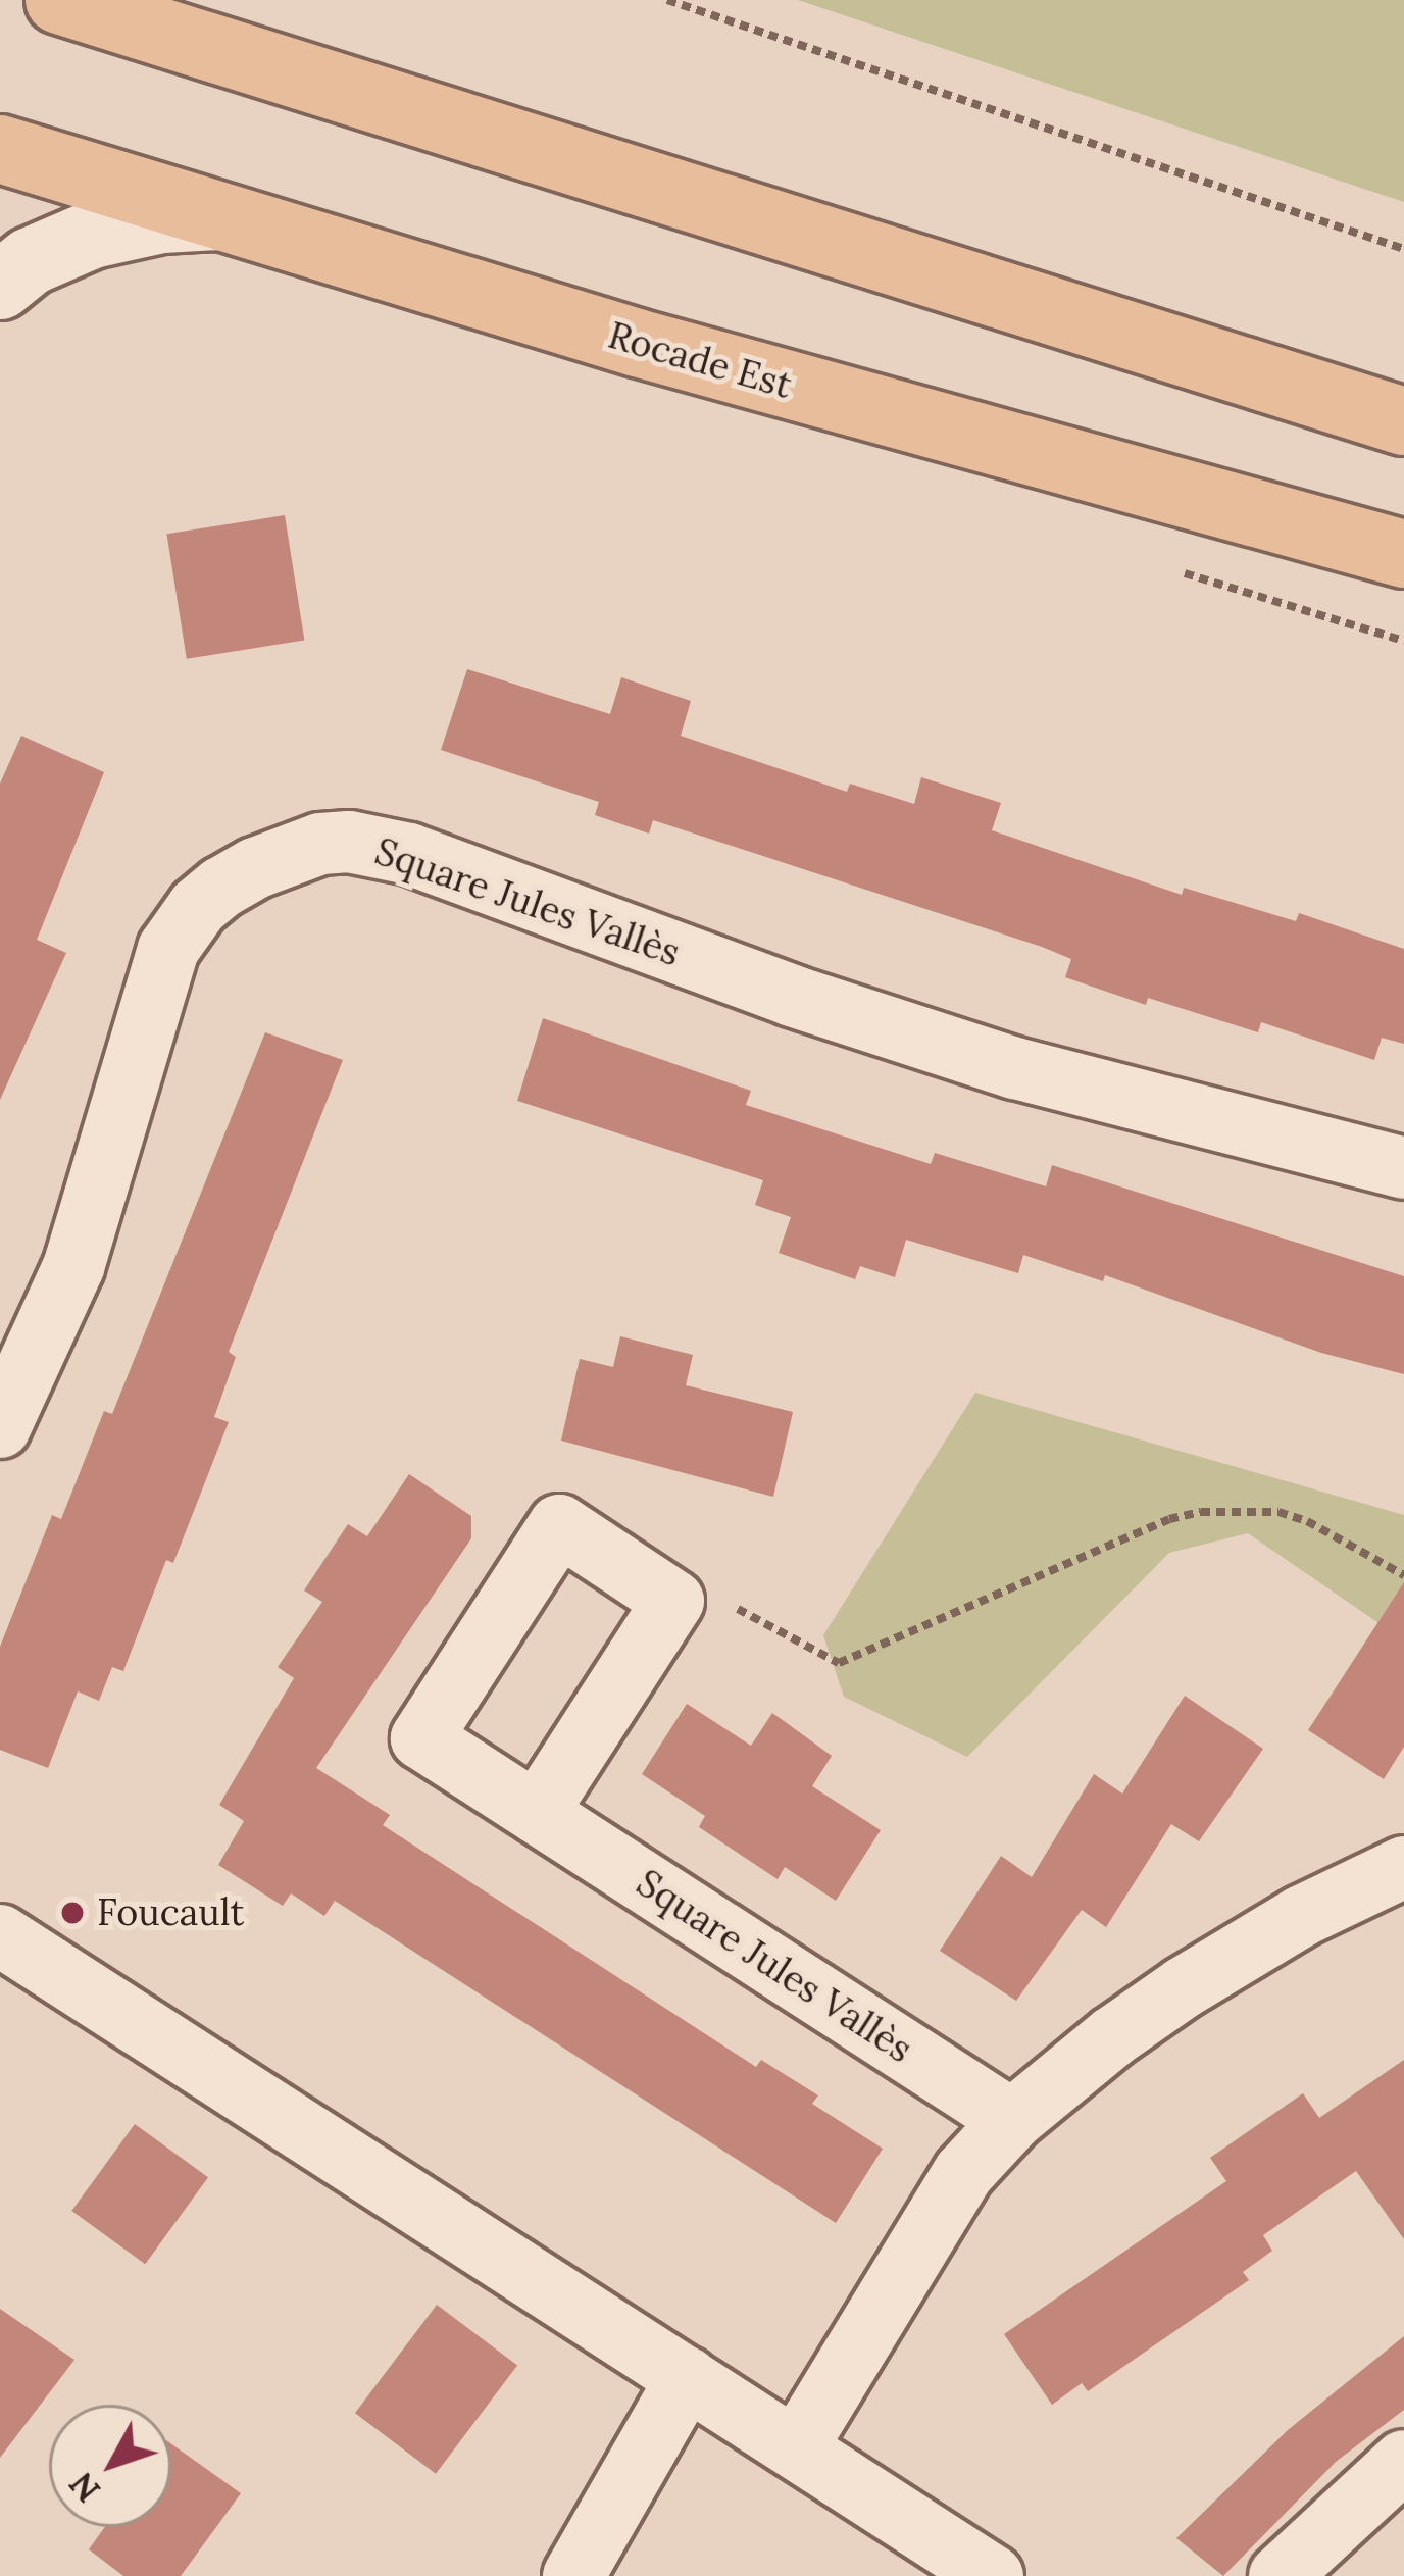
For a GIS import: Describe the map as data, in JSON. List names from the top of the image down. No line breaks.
{"streets":{"main road":["Rocade Est"],"street":["Square Jules Vallès"]},"places":["Foucault"],"north":"bottom left"}
